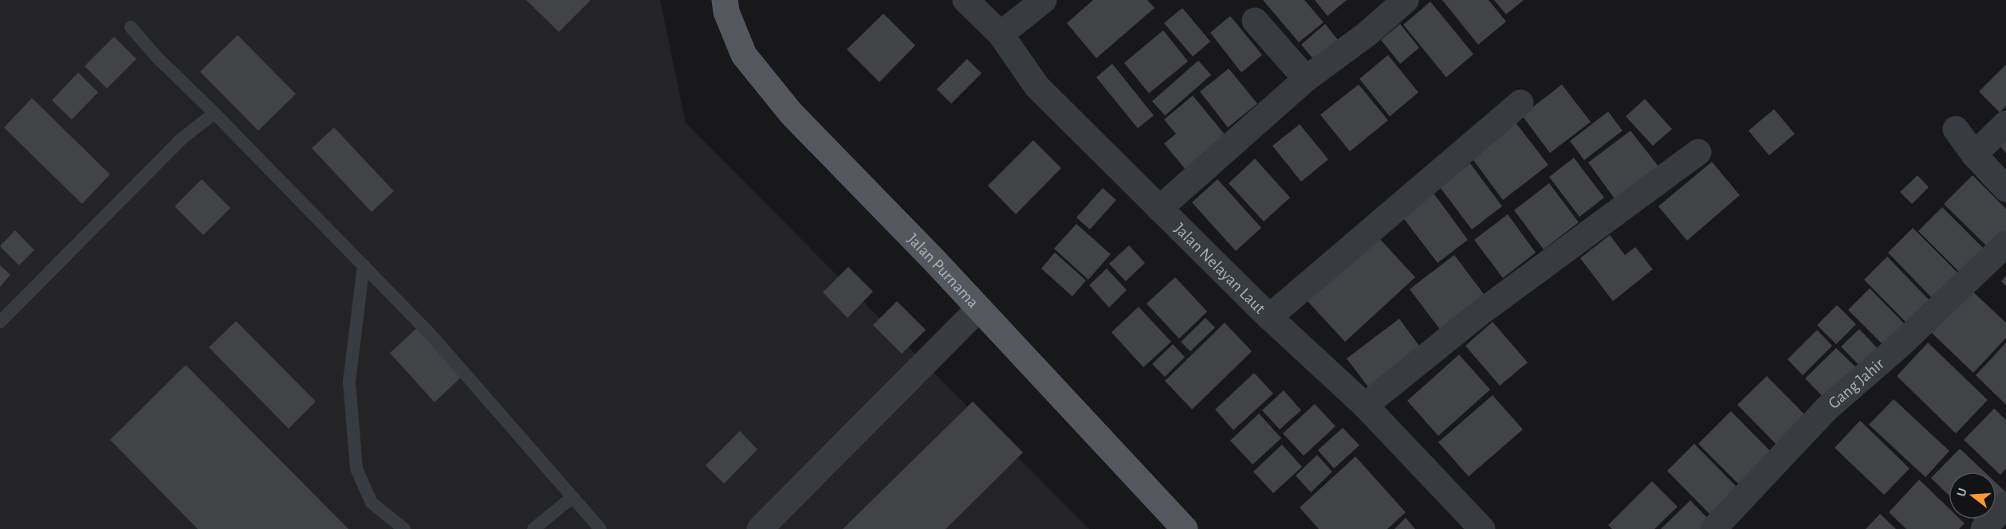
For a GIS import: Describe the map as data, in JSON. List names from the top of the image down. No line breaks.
{"streets":{"main road":["Jalan Purnama"],"street":["Jalan Nelayan Laut","Gang Jahir"]},"north":"left"}
